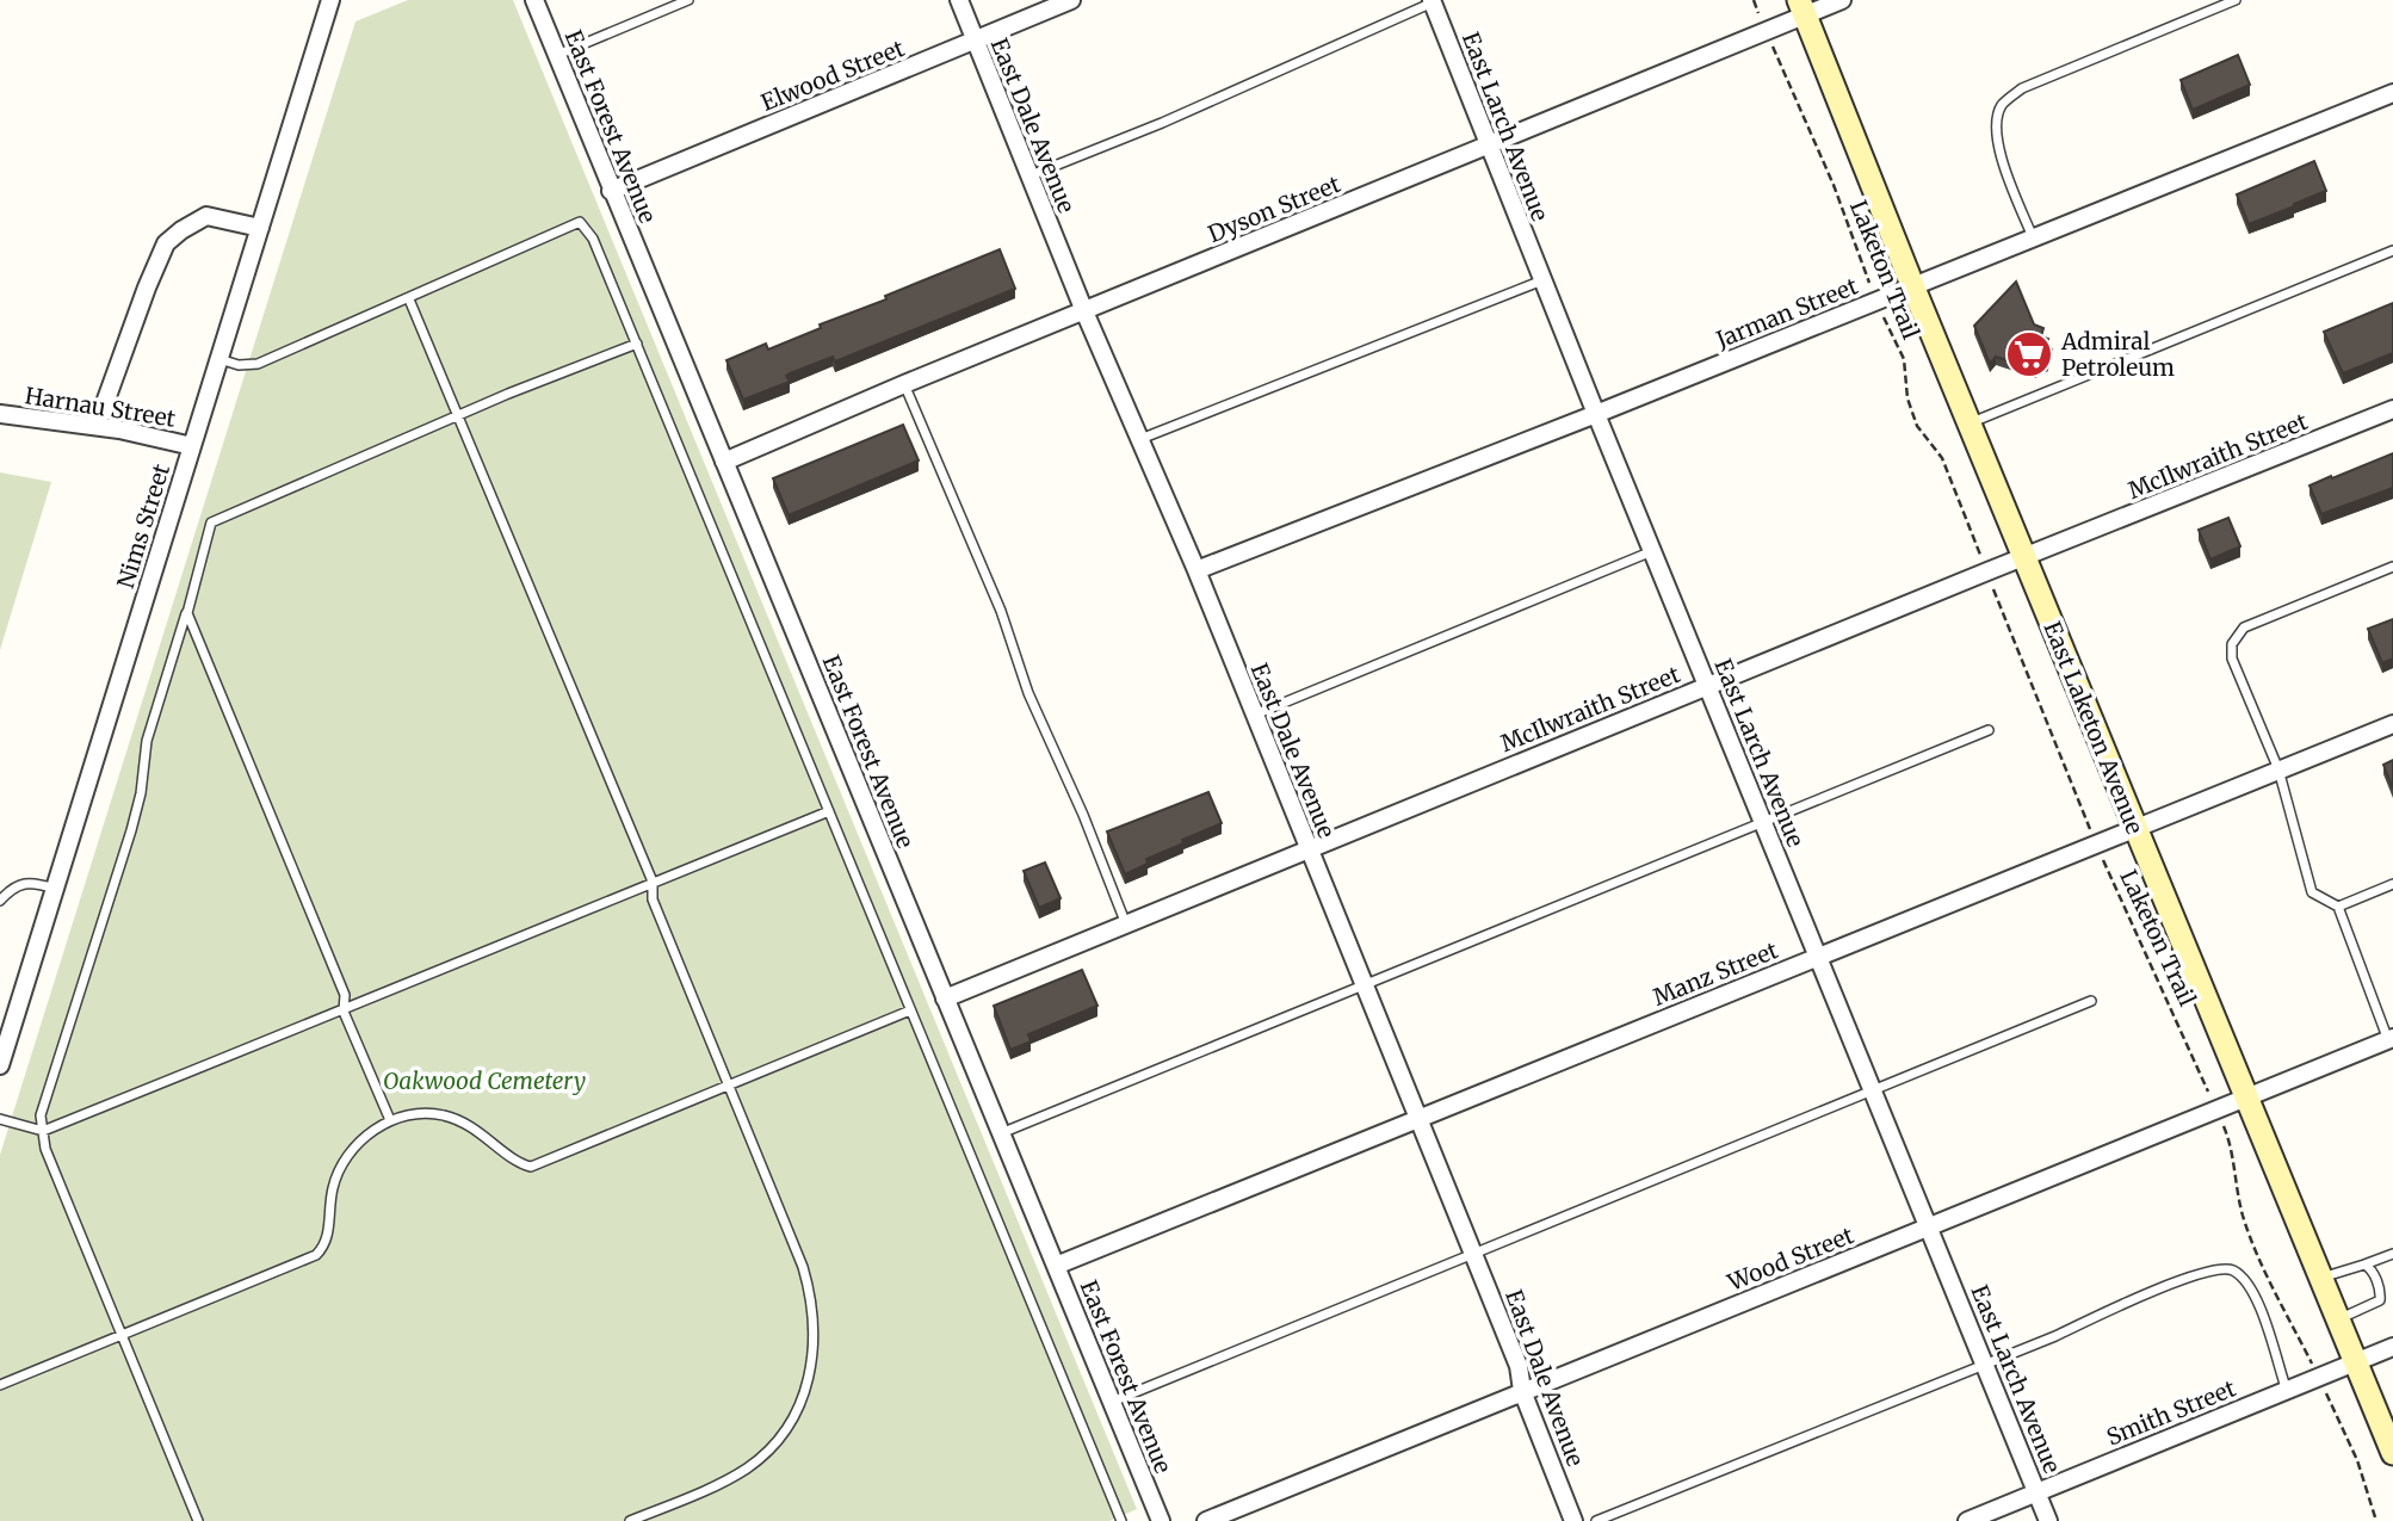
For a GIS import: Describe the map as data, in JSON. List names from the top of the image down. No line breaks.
{"streets":{"main road":["East Laketon Avenue"],"street":["Elwood Street","East Dale Avenue","East Forest Avenue","East Larch Avenue","Dyson Street","Jarman Street","Harnau Street","McIlwraith Street","Nims Street","Manz Street","Wood Street","Smith Street"],"path":["Laketon Trail"]},"crossings":[["Elwood Street","East Dale Avenue"],["Elwood Street","East Forest Avenue"],["East Dale Avenue","Dyson Street"],["East Dale Avenue","Jarman Street"],["East Dale Avenue","McIlwraith Street"],["East Dale Avenue","Manz Street"],["East Dale Avenue","Wood Street"],["East Forest Avenue","Dyson Street"],["East Forest Avenue","McIlwraith Street"],["East Forest Avenue","Manz Street"],["East Larch Avenue","Dyson Street"],["East Larch Avenue","Jarman Street"],["East Larch Avenue","McIlwraith Street"],["East Larch Avenue","Manz Street"],["East Larch Avenue","Wood Street"],["East Larch Avenue","Smith Street"],["Dyson Street","Laketon Trail"],["Dyson Street","East Laketon Avenue"],["Laketon Trail","Jarman Street"],["Laketon Trail","McIlwraith Street"],["Laketon Trail","Manz Street"],["Laketon Trail","Wood Street"],["Laketon Trail","Smith Street"],["Jarman Street","East Laketon Avenue"],["Harnau Street","Nims Street"],["McIlwraith Street","East Laketon Avenue"],["East Laketon Avenue","Manz Street"],["East Laketon Avenue","Wood Street"],["East Laketon Avenue","Smith Street"]],"parks":["Oakwood Cemetery"],"places":{"supermarket":["Admiral Petroleum"]}}
